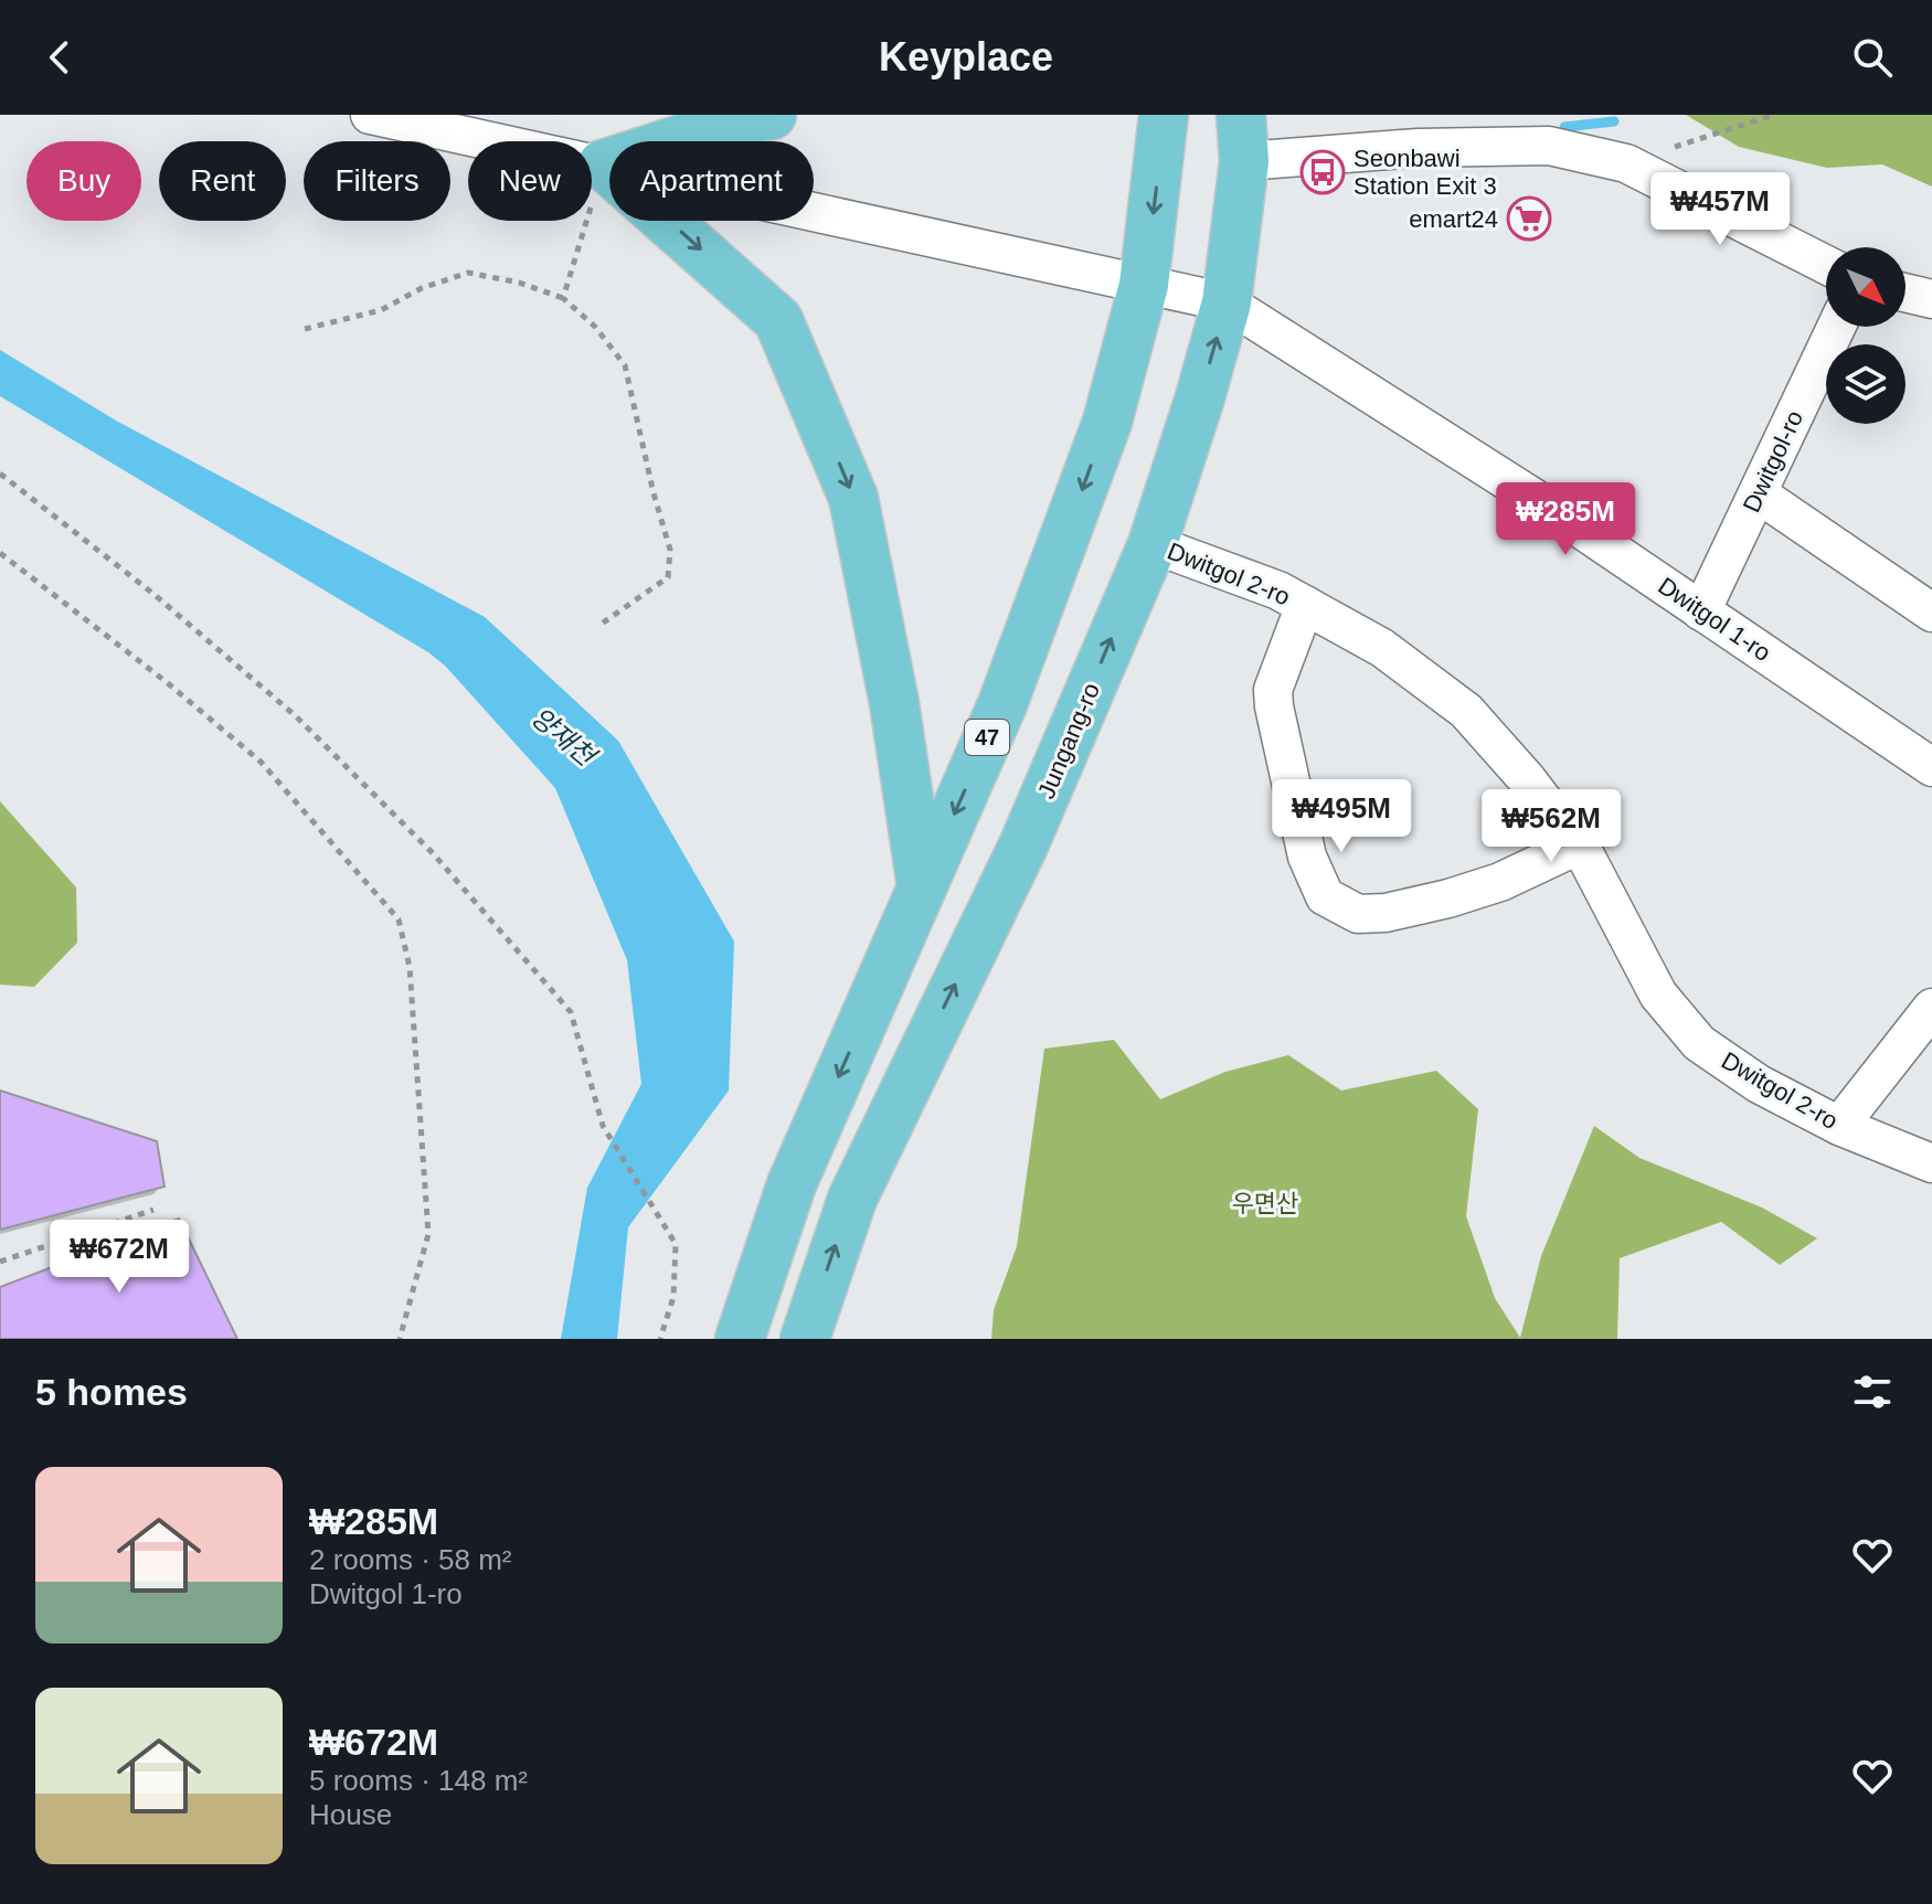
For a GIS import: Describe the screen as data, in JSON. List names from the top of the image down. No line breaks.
{"streets":{"main road":["47","Jungang-ro"],"street":["Dwitgol-ro","Dwitgol 2-ro","Dwitgol 1-ro"]},"crossings":[["Dwitgol-ro","Dwitgol 1-ro"],["Dwitgol 2-ro","Jungang-ro"],["Dwitgol 1-ro","Jungang-ro"]],"water":["양재천"],"parks":["우면산"],"places":{"bus stop":["Seonbawi Station Exit 3"],"supermarket":["emart24"]},"north":"bottom right","page":{"header":"Keyplace","chip":["Buy","Rent","Filters","New","Apartment"],"price":["₩457M","₩285M","₩495M","₩562M","₩672M"],"heading":"5 homes","list":[{"name":"₩285M","note":"2 rooms · 58 m² · Dwitgol 1-ro"},{"name":"₩672M","note":"5 rooms · 148 m² · House"}]}}
